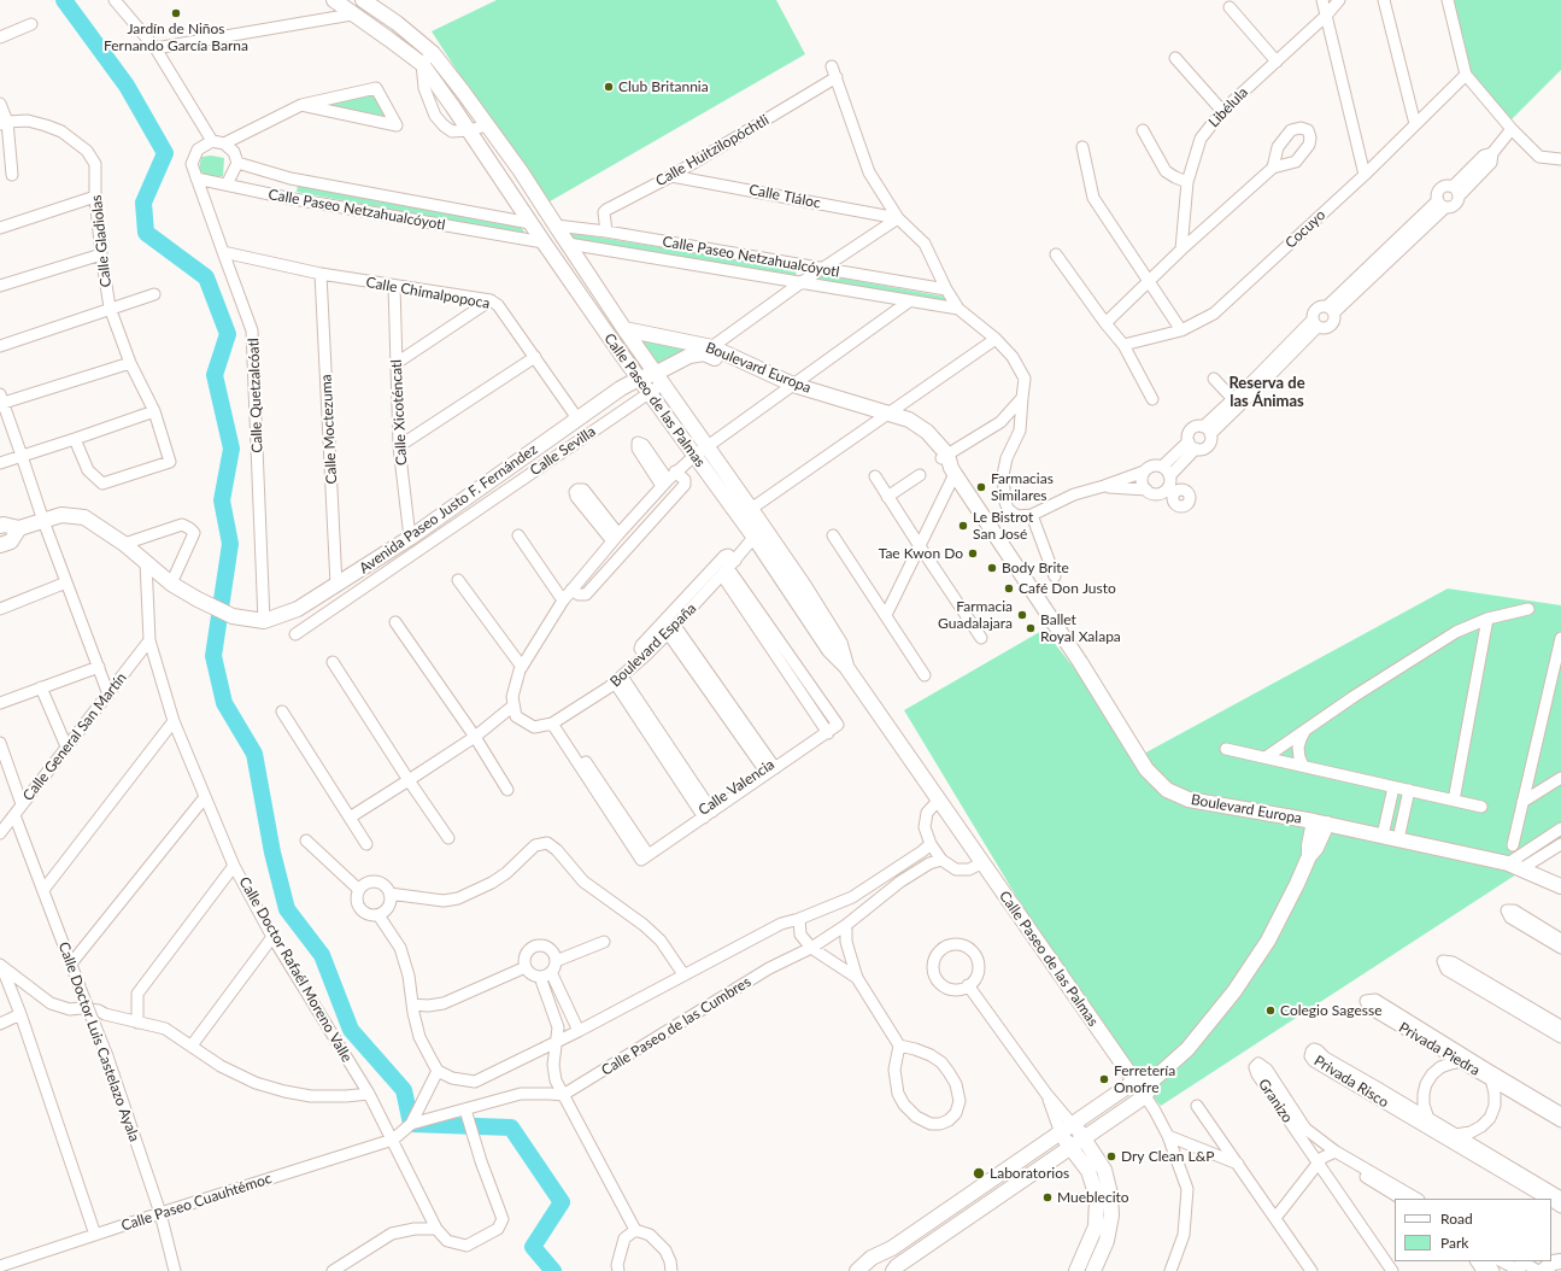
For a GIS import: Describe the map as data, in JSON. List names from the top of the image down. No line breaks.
{"streets":{"street":["Libélula","Calle Huitzilopóchtli","Calle Tláloc","Calle Paseo Netzahualcóyotl","Cocuyo","Calle Gladiolas","Calle Chimalpopoca","Boulevard Europa","Calle Quetzalcóatl","Calle Paseo de las Palmas","Calle Xicoténcatl","Calle Moctezuma","Calle Sevilla","Avenida Paseo Justo F. Fernández","Boulevard España","Calle General San Martín","Calle Valencia","Calle Doctor Rafaél Moreno Valle","Calle Paseo de las Cumbres","Calle Doctor Luis Castelazo Ayala","Privada Piedra","Privada Risco","Granizo","Calle Paseo Cuauhtémoc"]},"crossings":[["Calle Huitzilopóchtli","Calle Tláloc"],["Calle Huitzilopóchtli","Calle Paseo Netzahualcóyotl"],["Calle Paseo Netzahualcóyotl","Calle Quetzalcóatl"],["Calle Paseo Netzahualcóyotl","Calle Paseo de las Palmas"],["Calle Chimalpopoca","Calle Quetzalcóatl"],["Calle Chimalpopoca","Calle Xicoténcatl"],["Calle Chimalpopoca","Calle Moctezuma"],["Calle Chimalpopoca","Avenida Paseo Justo F. Fernández"],["Boulevard Europa","Calle Paseo de las Palmas"],["Boulevard Europa","Calle Sevilla"],["Boulevard Europa","Avenida Paseo Justo F. Fernández"],["Calle Quetzalcóatl","Avenida Paseo Justo F. Fernández"],["Calle Paseo de las Palmas","Calle Sevilla"],["Calle Paseo de las Palmas","Avenida Paseo Justo F. Fernández"],["Calle Paseo de las Palmas","Boulevard España"],["Calle Xicoténcatl","Avenida Paseo Justo F. Fernández"],["Calle Moctezuma","Avenida Paseo Justo F. Fernández"],["Calle Sevilla","Avenida Paseo Justo F. Fernández"],["Boulevard España","Calle Valencia"],["Calle General San Martín","Calle Doctor Rafaél Moreno Valle"],["Calle General San Martín","Calle Doctor Luis Castelazo Ayala"],["Calle Doctor Rafaél Moreno Valle","Calle Paseo Cuauhtémoc"],["Calle Doctor Luis Castelazo Ayala","Calle Paseo Cuauhtémoc"],["Privada Piedra","Privada Risco"]],"districts":["Reserva de las Ánimas"],"places":["Jardín de Niños Fernando García Barna","Club Britannia","Farmacias Similares","Le Bistrot San José","Tae Kwon Do","Body Brite","Café Don Justo","Farmacia Guadalajara","Ballet Royal Xalapa","Colegio Sagesse","Ferretería Onofre","Dry Clean L&P","Laboratorios","Mueblecito"],"legend":["Road","Park"]}
